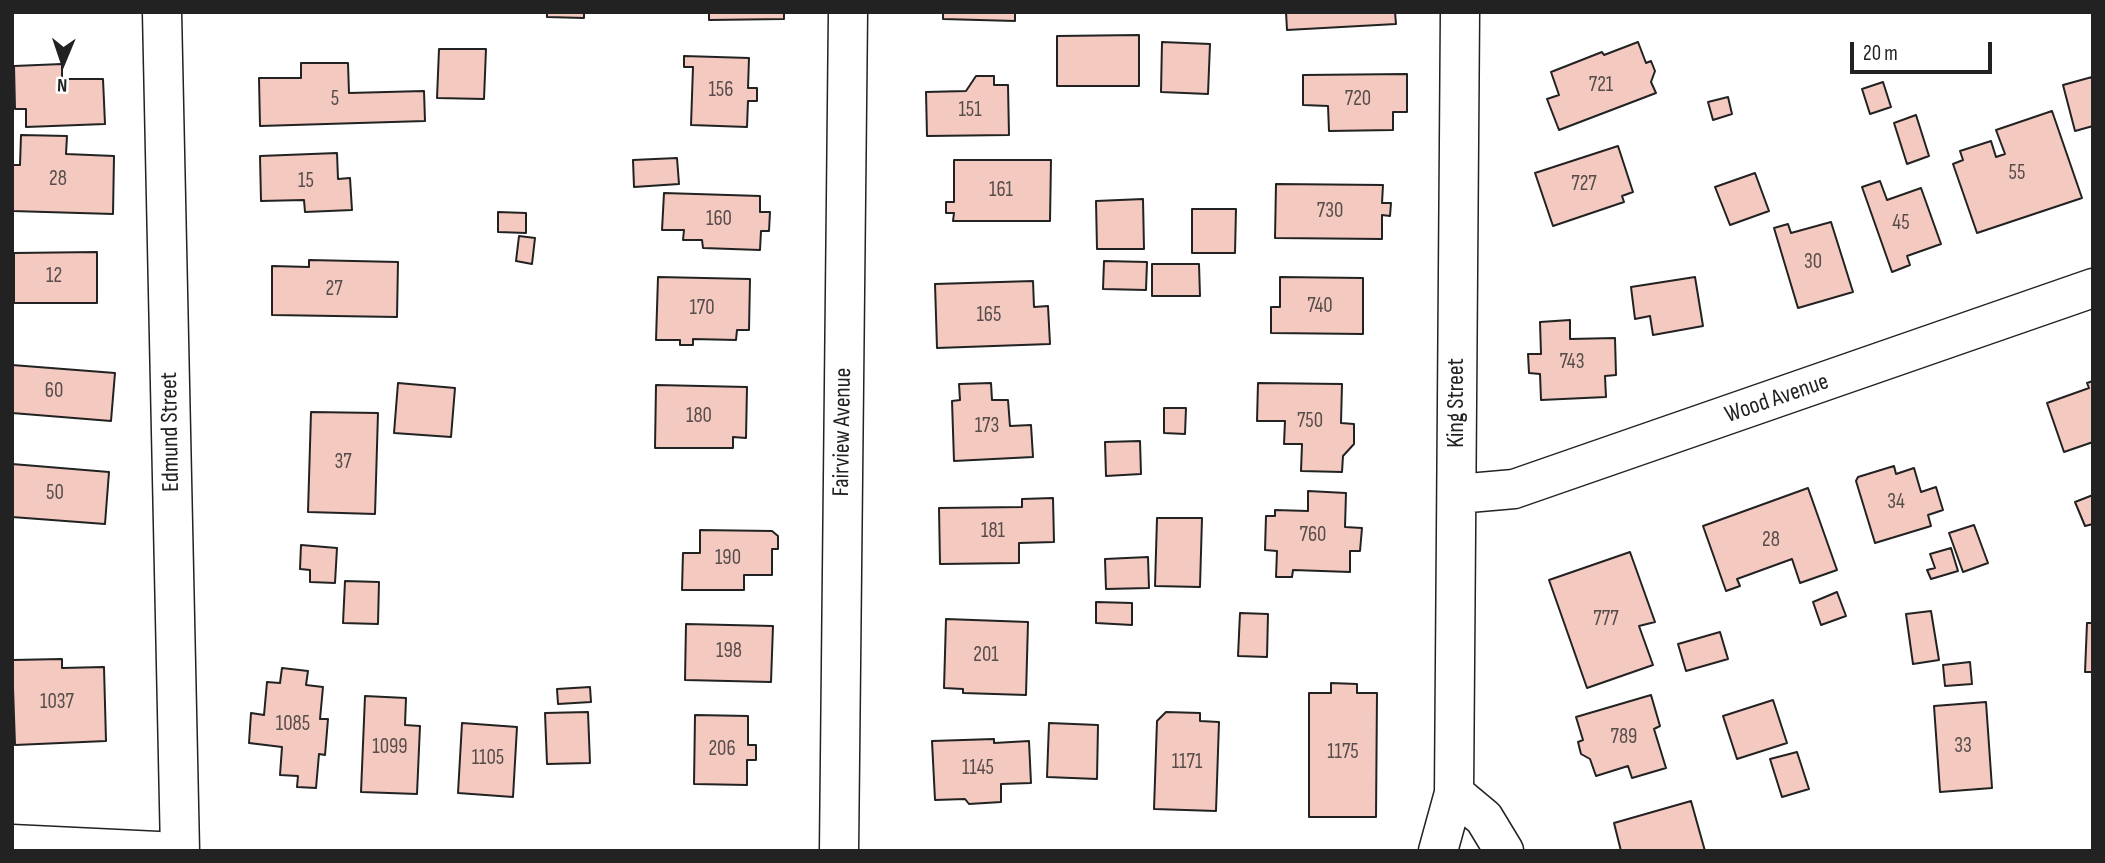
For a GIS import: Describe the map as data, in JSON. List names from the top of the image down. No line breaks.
{"streets":{"street":["Wood Avenue","King Street","Edmund Street","Fairview Avenue"]},"crossings":[["Wood Avenue","King Street"]],"house_numbers":["721","156","5","720","151","55","28","15","727","161","730","160","45","30","12","27","740","170","165","743","60","180","750","173","37","50","34","181","760","28","190","777","198","201","1037","1085","789","33","1099","206","1175","1105","1171","1145"],"scale_bar":"20 m","north":"bottom"}
